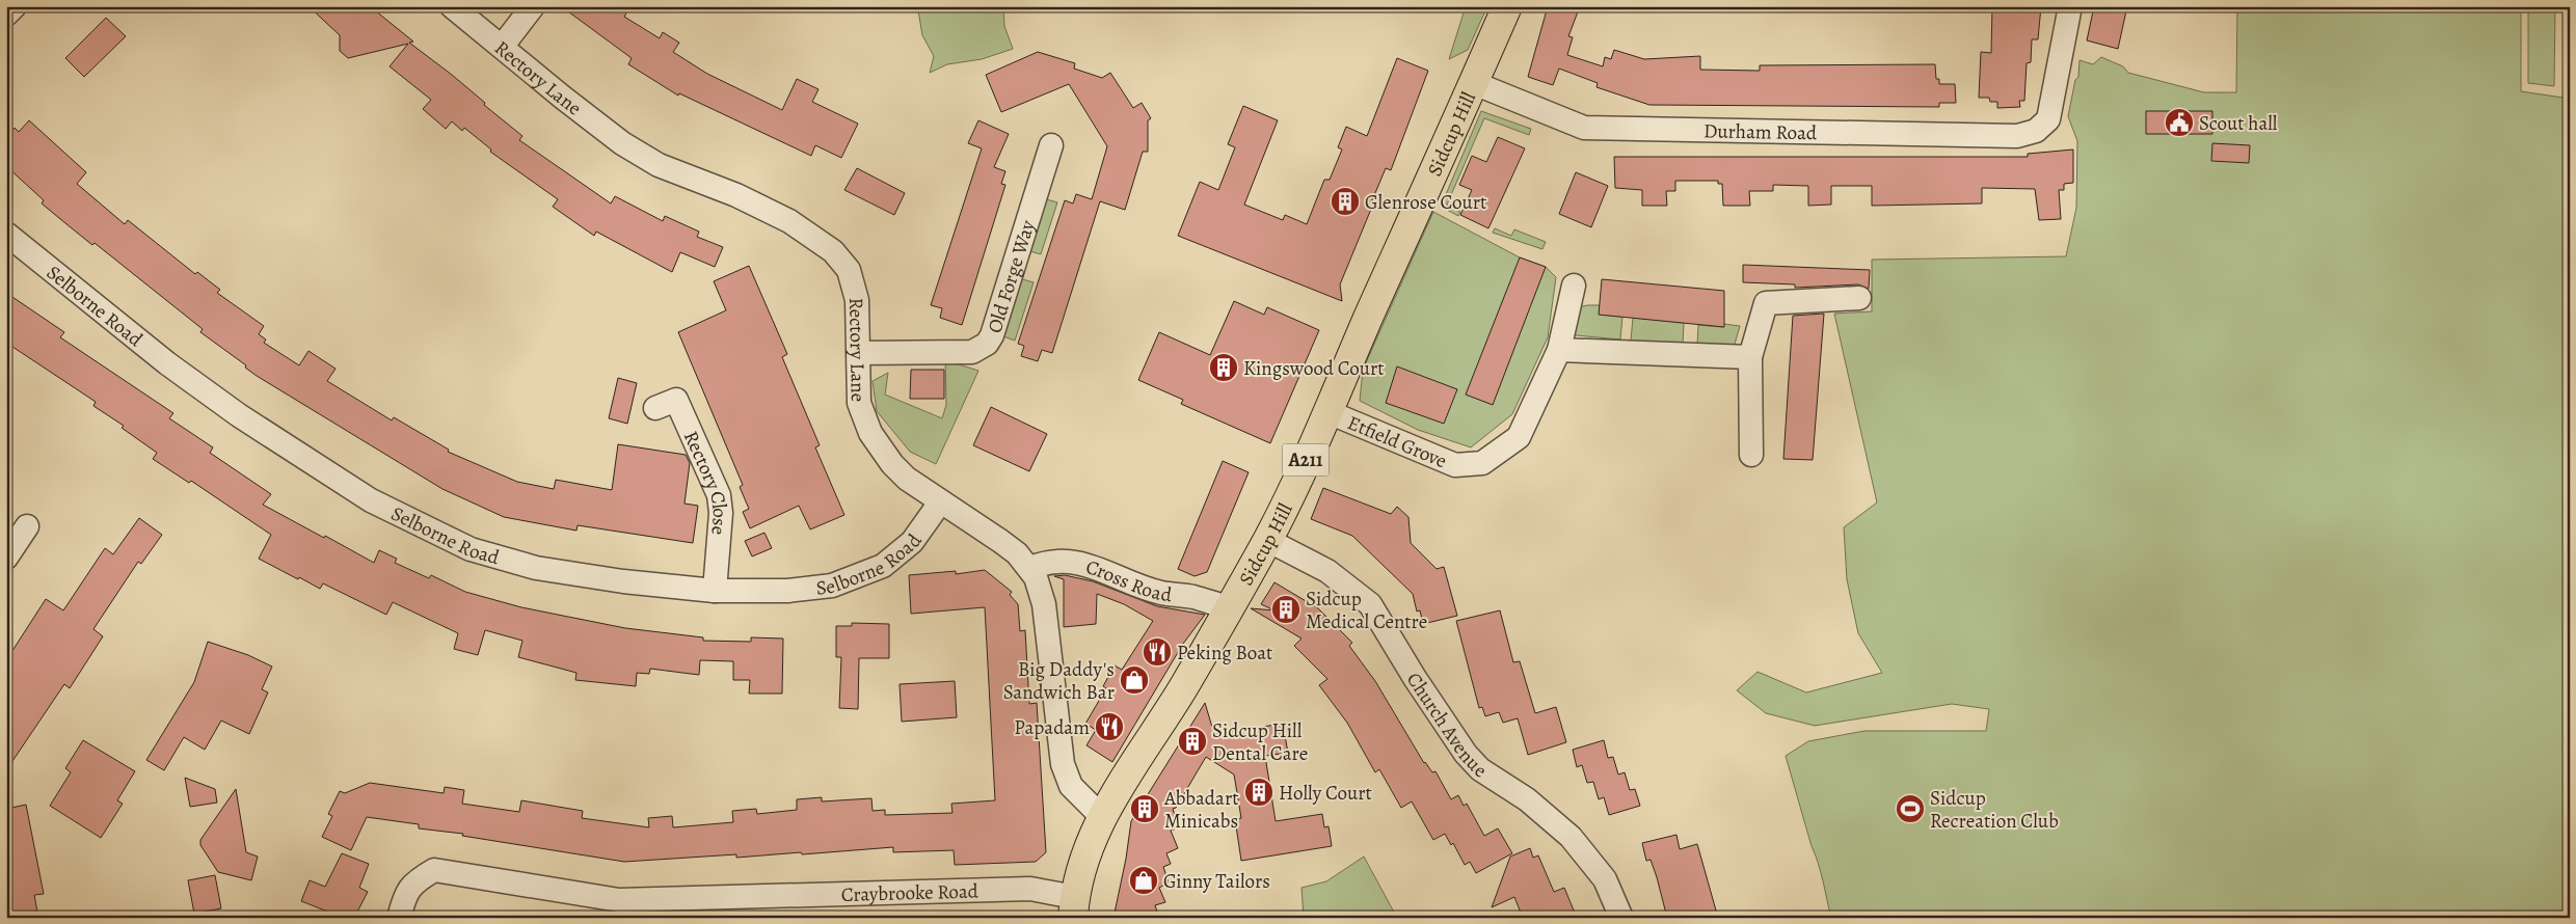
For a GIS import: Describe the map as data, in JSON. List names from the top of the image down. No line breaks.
{"streets":{"main road":["Sidcup Hill","A211"],"street":["Rectory Lane","Durham Road","Old Forge Way","Selborne Road","Etfield Grove","Rectory Close","Cross Road","Church Avenue","Craybrooke Road"]},"crossings":[["Rectory Lane","Sidcup Hill"],["Rectory Lane","Old Forge Way"],["Rectory Lane","Selborne Road"],["Rectory Lane","Cross Road"],["Durham Road","Sidcup Hill"],["Sidcup Hill","Etfield Grove"],["Sidcup Hill","Cross Road"],["Sidcup Hill","Church Avenue"],["Sidcup Hill","Craybrooke Road"],["Selborne Road","Rectory Close"]],"places":{"public building":["Scout hall"],"building":["Glenrose Court","Kingswood Court","Sidcup Medical Centre","Sidcup Hill Dental Care","Holly Court","Abbadart Minicabs"],"restaurant":["Peking Boat","Papadam"],"shop":["Big Daddy's Sandwich Bar","Ginny Tailors"],"sports":["Sidcup Recreation Club"]}}
